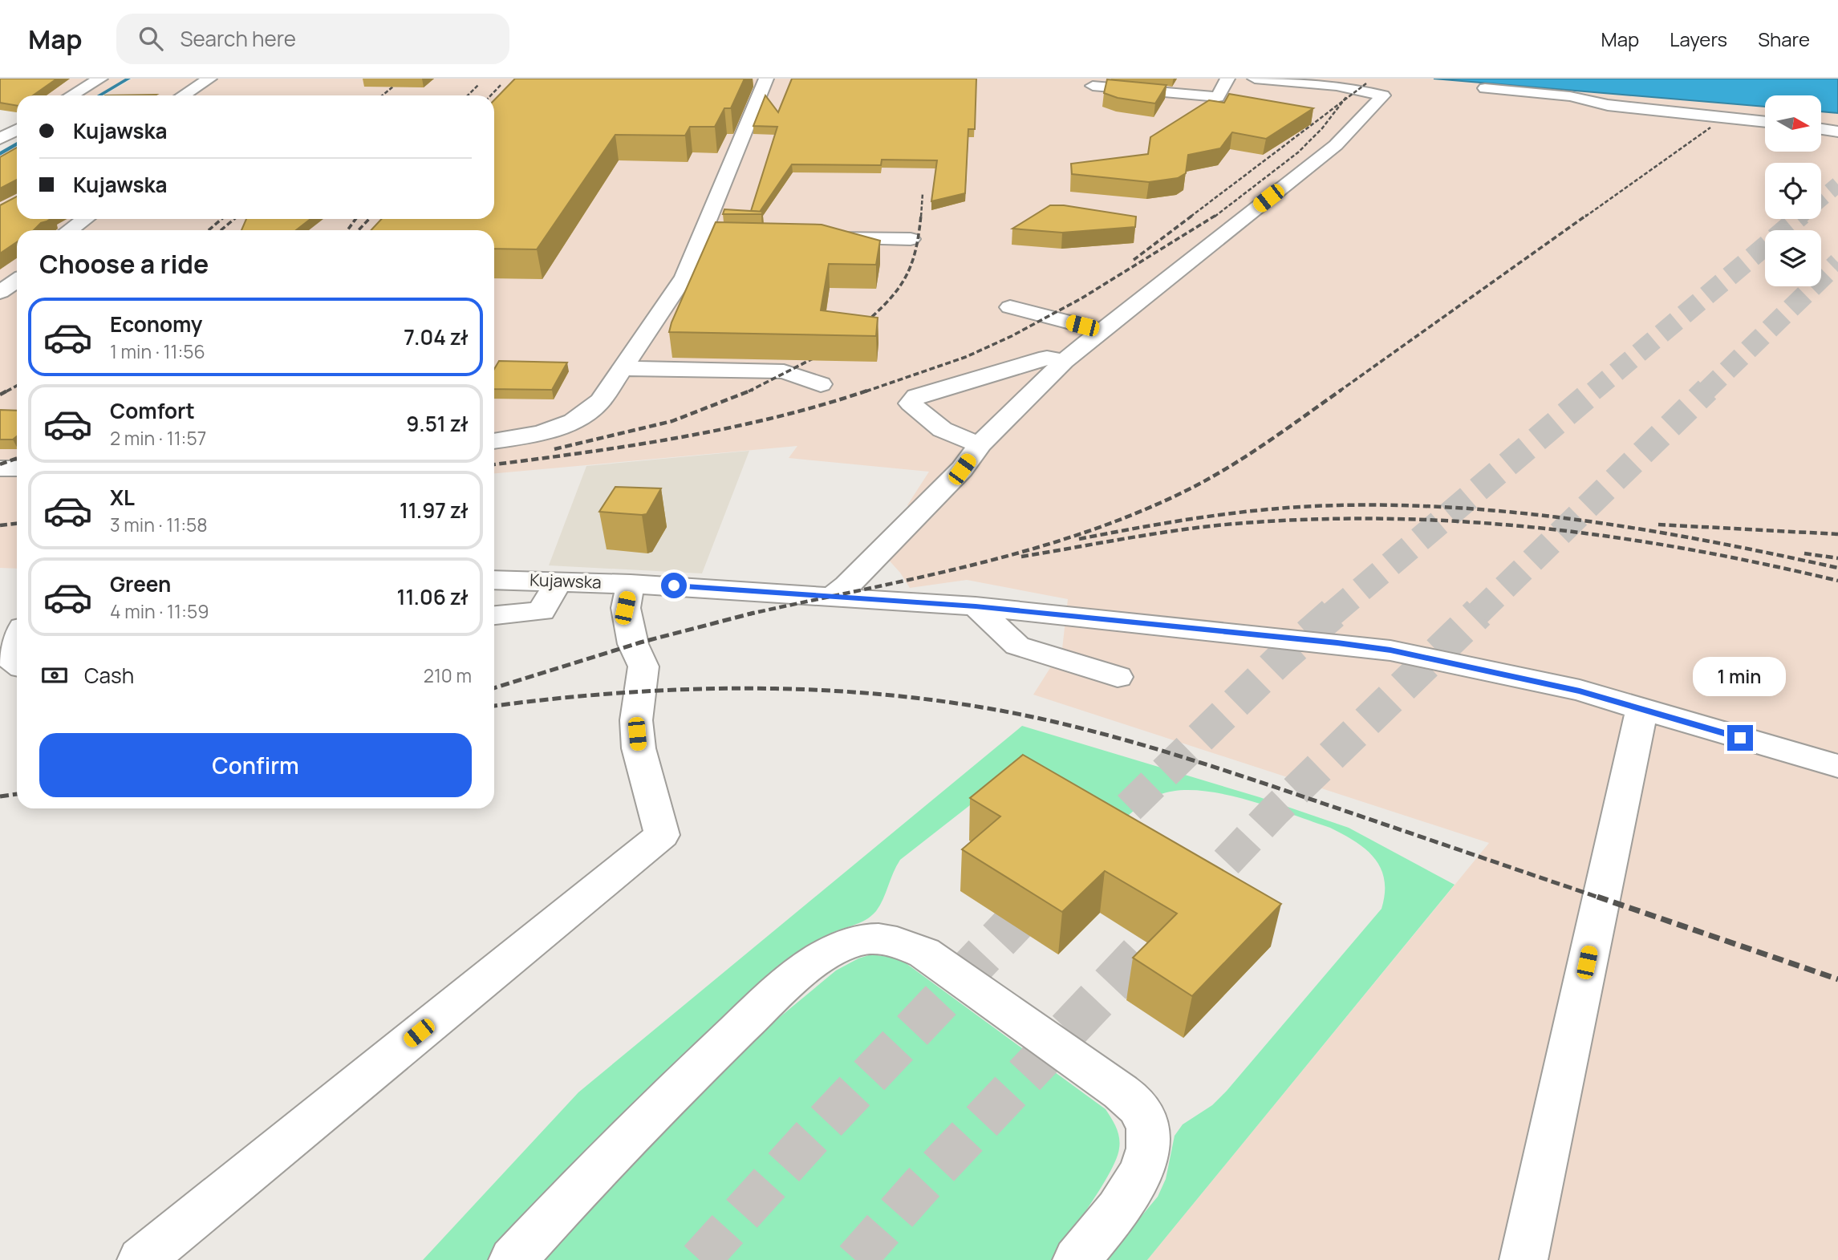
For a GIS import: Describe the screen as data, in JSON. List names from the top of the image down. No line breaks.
{"streets":{"street":["Kujawska"]},"north":"right","page":{"header":"Map","search":"Search here","nav":["Map","Layers","Share"],"banner":["Kujawska","Kujawska"],"heading":"Choose a ride","list":[{"name":"Economy","note":"1 min · 11:56","value":"7.04 zł"},{"name":"Comfort","note":"2 min · 11:57","value":"9.51 zł"},{"name":"XL","note":"3 min · 11:58","value":"11.97 zł"},{"name":"Green","note":"4 min · 11:59","value":"11.06 zł"}],"pay":["Cash","210 m"],"bubble":"1 min","buttons":"Confirm"}}
